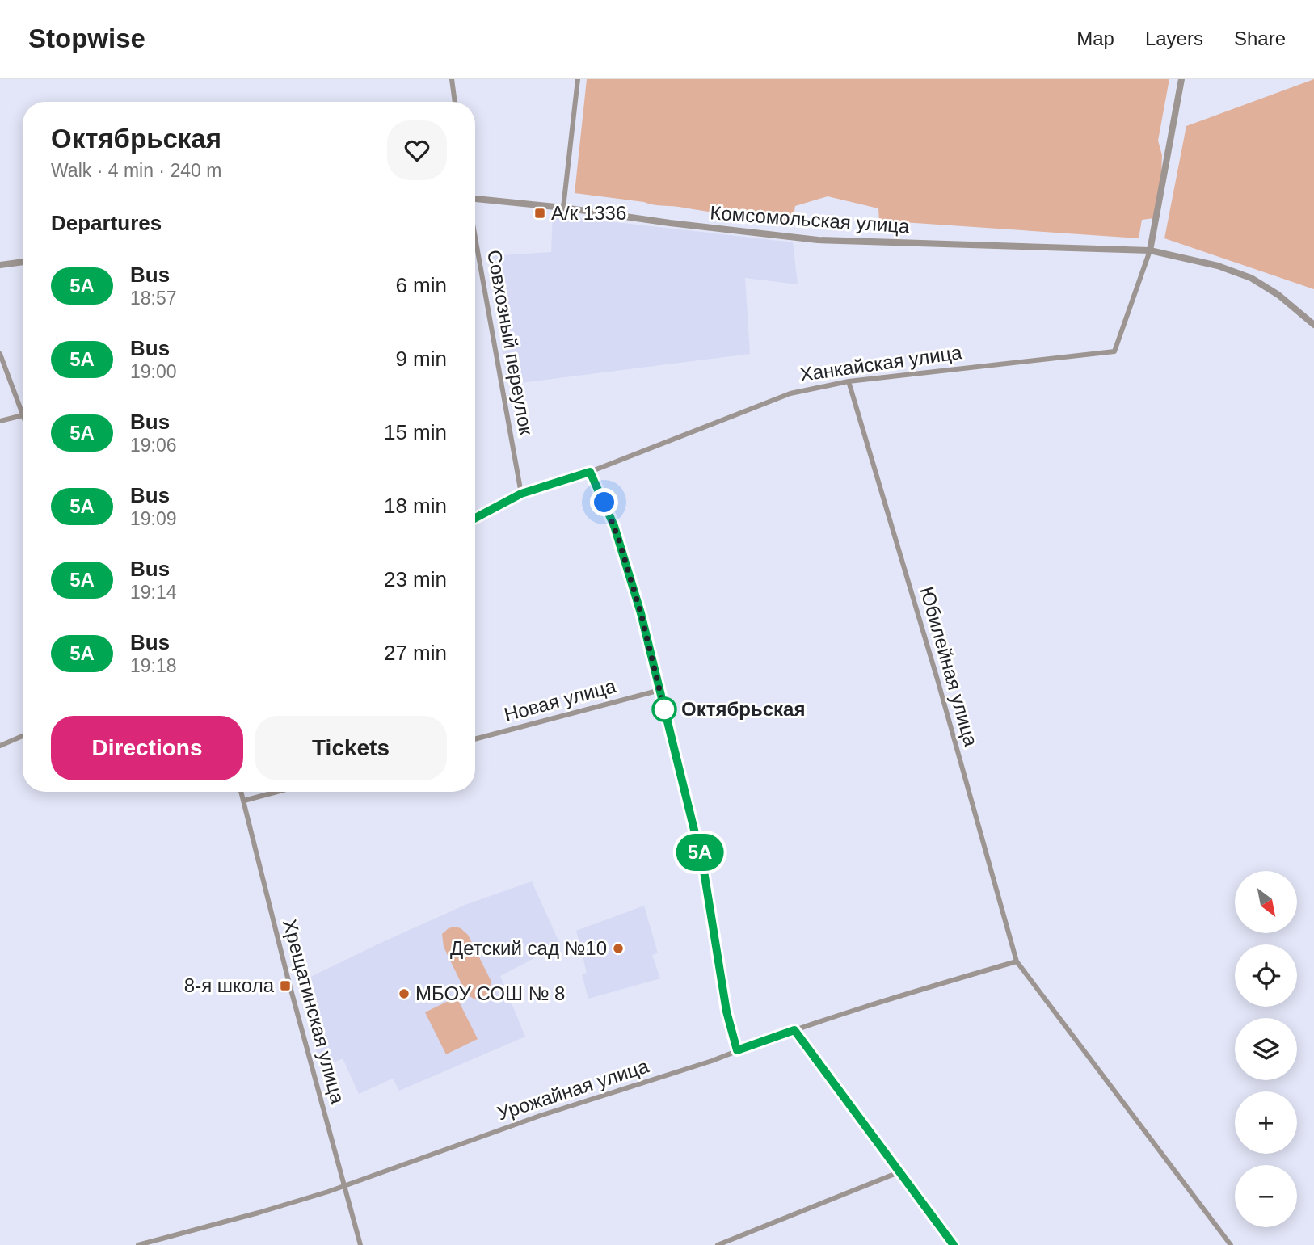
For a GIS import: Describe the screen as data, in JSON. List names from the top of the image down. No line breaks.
{"streets":{"street":["Комсомольская улица","Совхозный переулок","Ханкайская улица","Юбилейная улица","Новая улица","Хрещатинская улица","Урожайная улица"]},"crossings":[["Комсомольская улица","Ханкайская улица"],["Совхозный переулок","Ханкайская улица"],["Ханкайская улица","Юбилейная улица"],["Юбилейная улица","Урожайная улица"],["Хрещатинская улица","Урожайная улица"]],"places":{"transit":["А/к 1336","8-я школа"],"other":["Октябрьская","Детский сад №10","МБОУ СОШ № 8"]},"lines":["bus line 5А"],"north":"bottom right","page":{"header":"Stopwise","nav":["Map","Layers","Share"],"on_map":"5А","heading":[["Октябрьская","Walk · 4 min · 240 m"],"Departures"],"list":[{"mark":"5А","name":"Bus","note":"18:57","value":"6 min"},{"mark":"5А","name":"Bus","note":"19:00","value":"9 min"},{"mark":"5А","name":"Bus","note":"19:06","value":"15 min"},{"mark":"5А","name":"Bus","note":"19:09","value":"18 min"},{"mark":"5А","name":"Bus","note":"19:14","value":"23 min"},{"mark":"5А","name":"Bus","note":"19:18","value":"27 min"}],"buttons":["Directions","Tickets"],"map_buttons":["+","−"]}}
